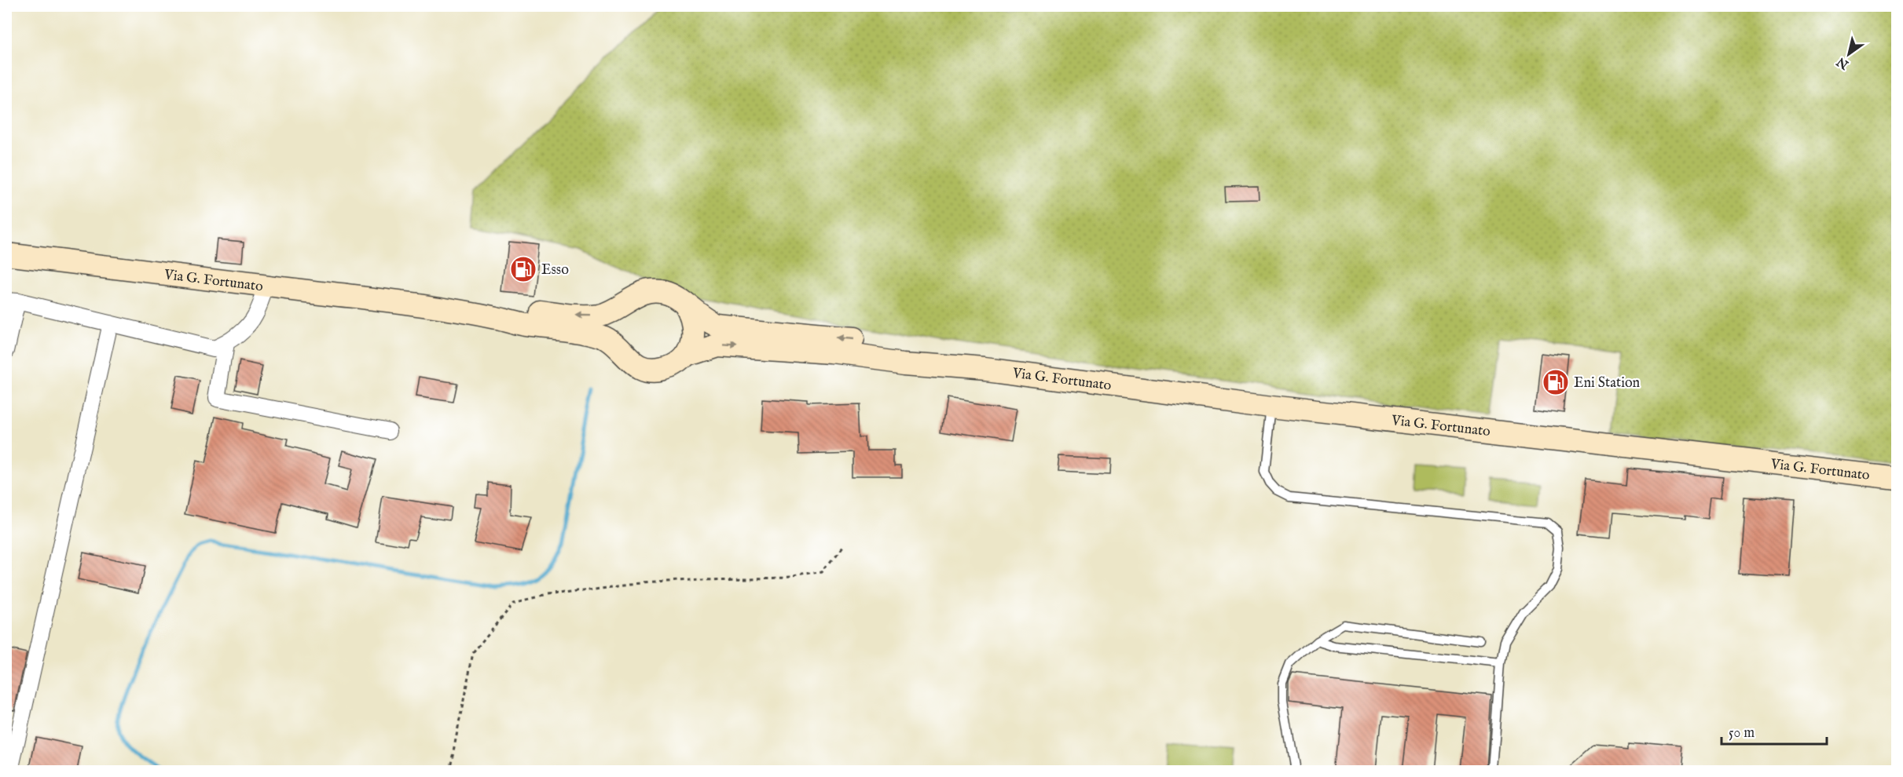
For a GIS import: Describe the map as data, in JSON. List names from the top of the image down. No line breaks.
{"streets":{"main road":["Via G. Fortunato"]},"places":{"fuel station":["Esso","Eni Station"]},"scale_bar":"50 m","north":"bottom left"}
